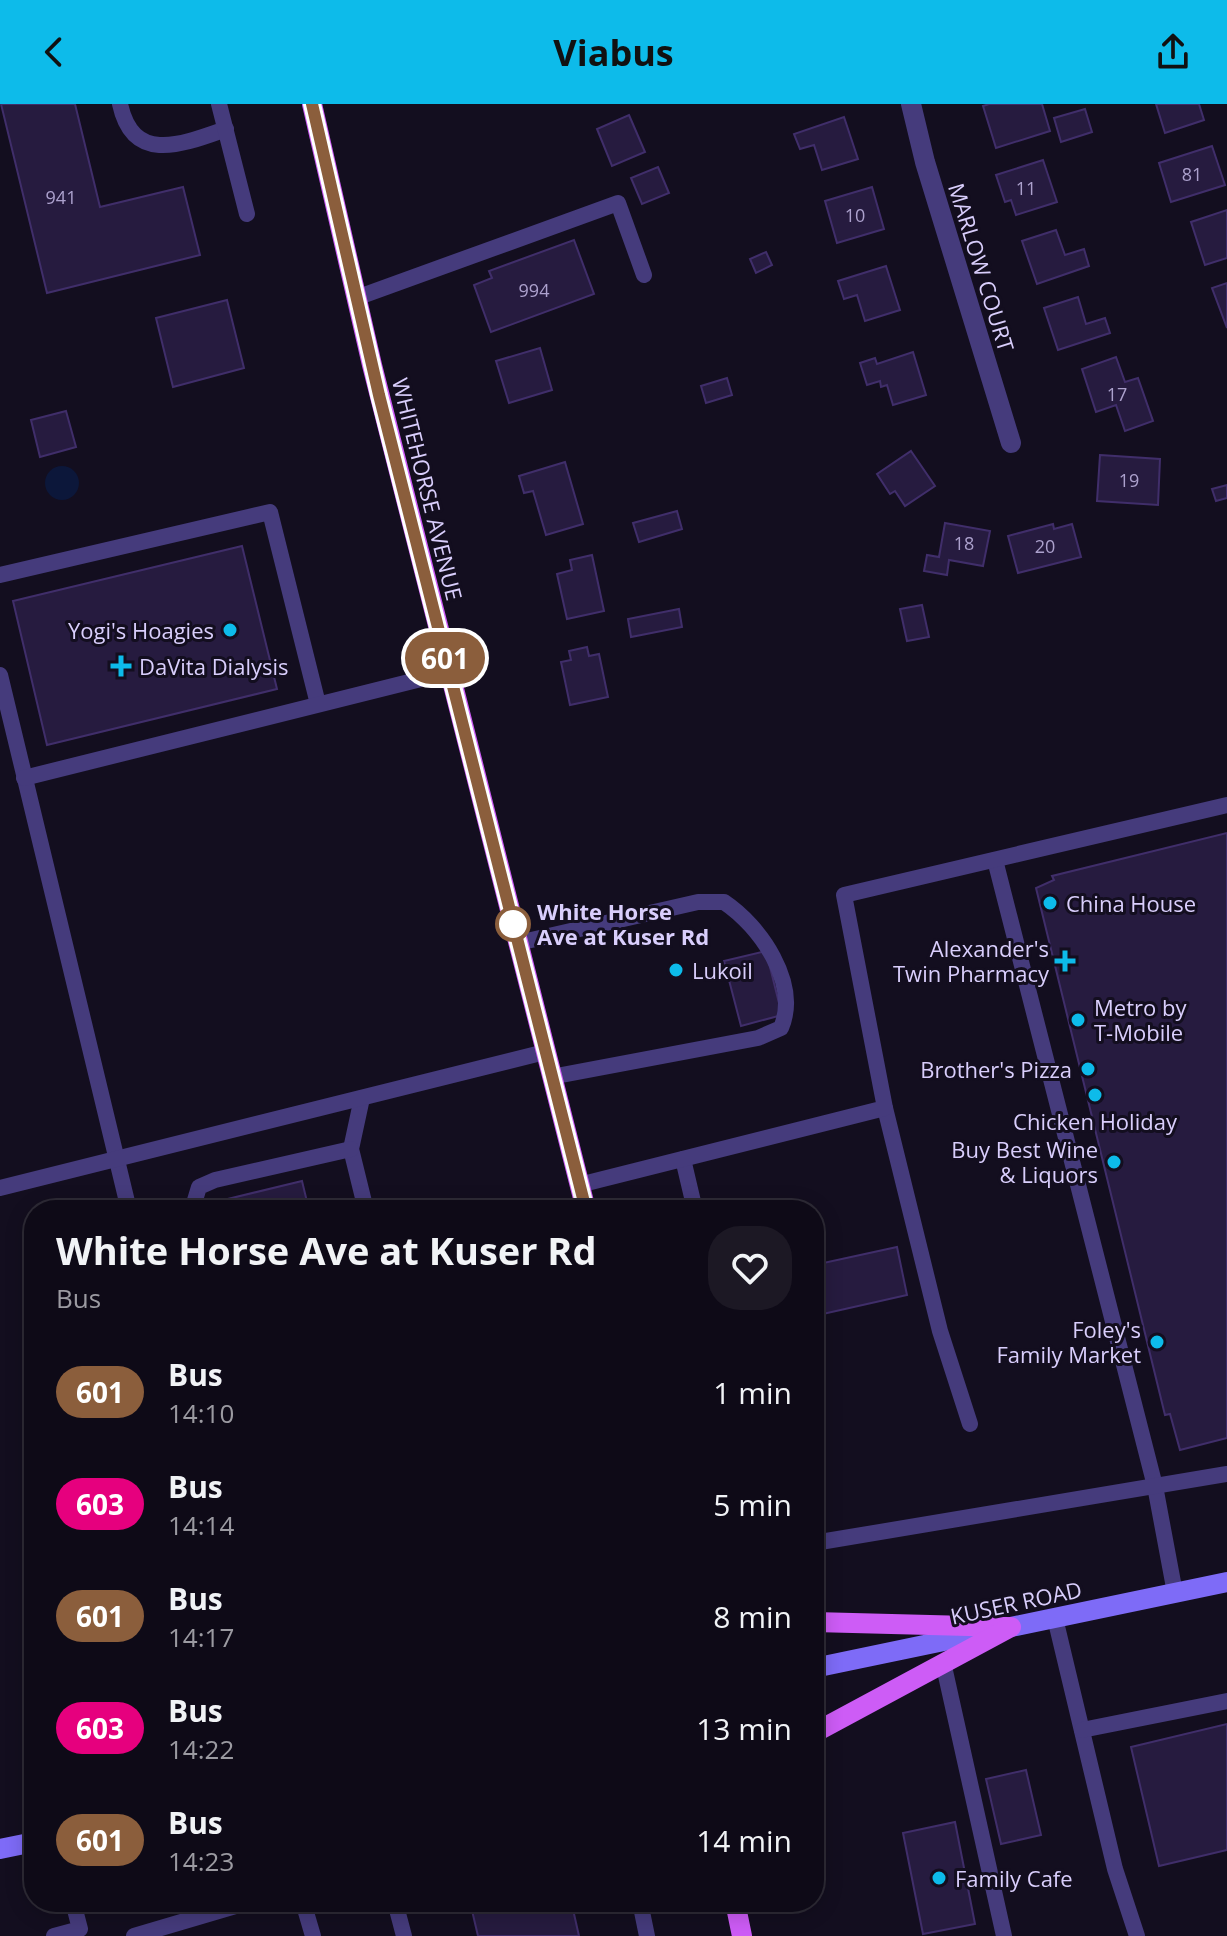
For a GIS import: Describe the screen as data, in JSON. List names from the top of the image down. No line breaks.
{"streets":{"main road":["WHITEHORSE AVENUE"],"street":["MARLOW COURT","KUSER ROAD"]},"places":{"other":["Yogi's Hoagies","China House","White Horse Ave at Kuser Rd","Lukoil","Metro by T-Mobile","Brother's Pizza","Chicken Holiday","Buy Best Wine & Liquors","Foley's Family Market","Family Cafe"],"health":["DaVita Dialysis","Alexander's Twin Pharmacy"]},"lines":["bus line 601"],"house_numbers":["81","11","941","10","994","17","19","18","20"],"page":{"header":"Viabus","on_map":"601","heading":["White Horse Ave at Kuser Rd","Bus"],"list":[{"mark":"601","name":"Bus","note":"14:10","value":"1 min"},{"mark":"603","name":"Bus","note":"14:14","value":"5 min"},{"mark":"601","name":"Bus","note":"14:17","value":"8 min"},{"mark":"603","name":"Bus","note":"14:22","value":"13 min"},{"mark":"601","name":"Bus","note":"14:23","value":"14 min"}]}}
